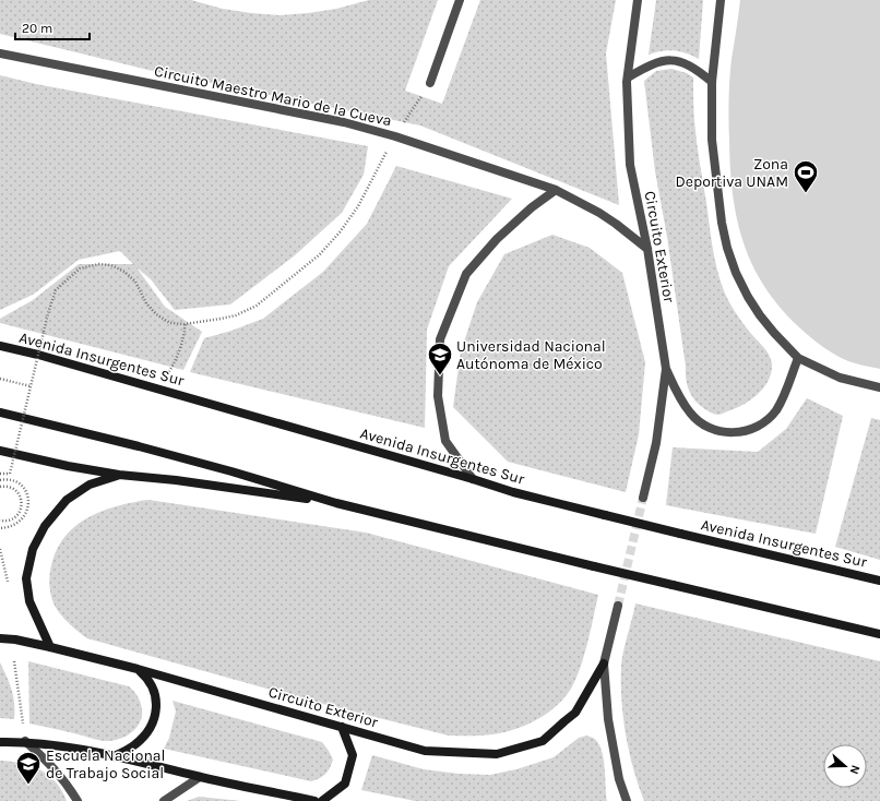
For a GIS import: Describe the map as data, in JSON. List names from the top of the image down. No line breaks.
{"streets":{"main road":["Circuito Exterior","Avenida Insurgentes Sur"],"street":["Circuito Maestro Mario de la Cueva"]},"crossings":[["Circuito Maestro Mario de la Cueva","Circuito Exterior"]],"places":{"sports":["Zona Deportiva UNAM"],"school or university":["Universidad Nacional Autónoma de México","Escuela Nacional de Trabajo Social"]},"scale_bar":"20 m","north":"right"}
